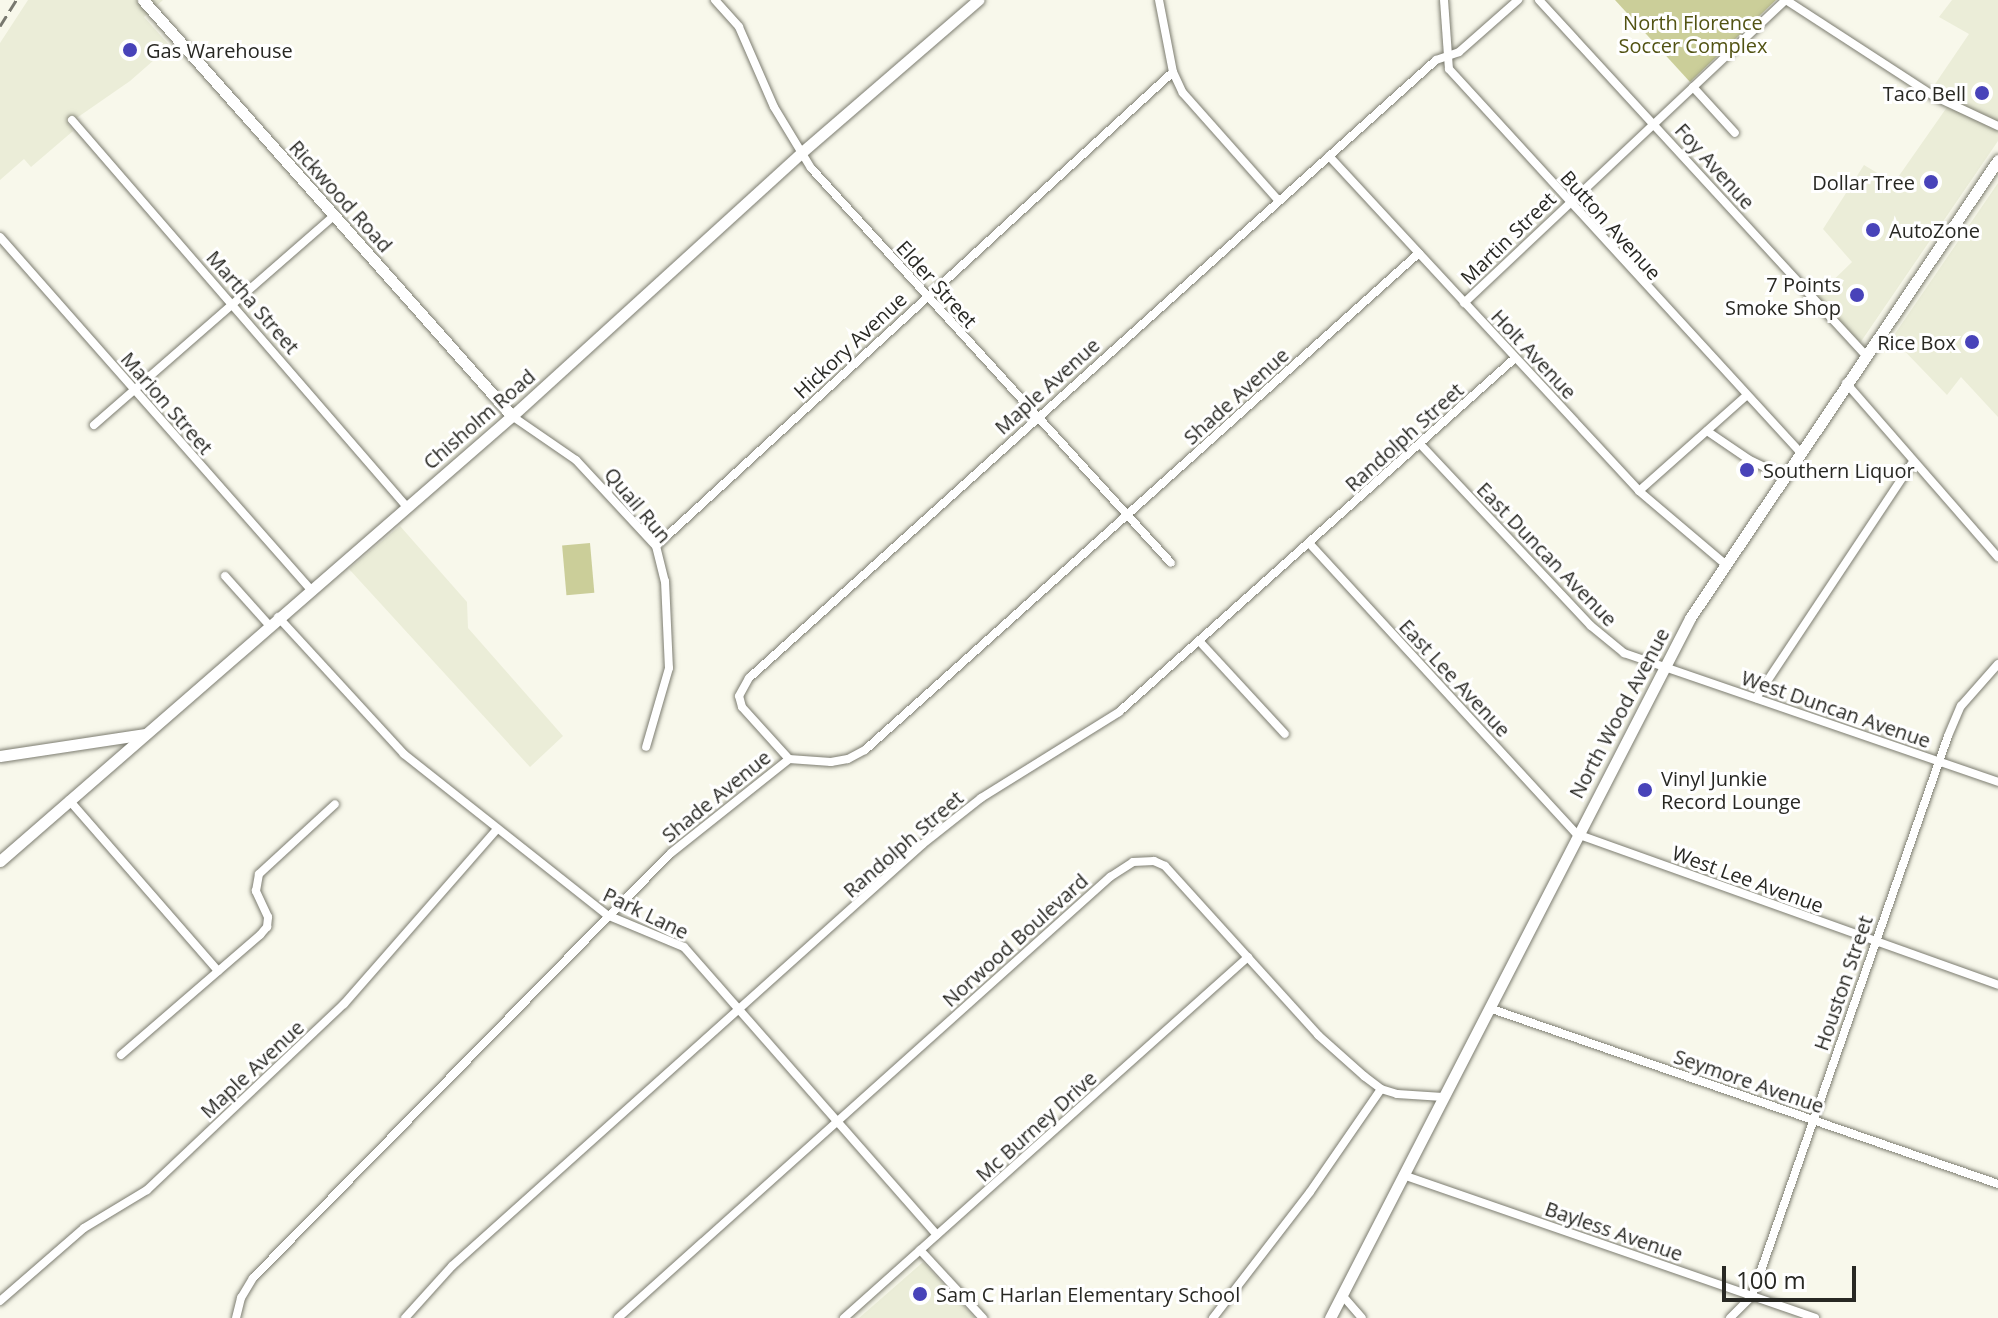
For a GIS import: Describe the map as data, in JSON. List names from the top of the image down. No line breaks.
{"streets":{"main road":["Rickwood Road","Chisholm Road","North Wood Avenue"],"street":["Foy Avenue","Button Avenue","Martin Street","Elder Street","Martha Street","Hickory Avenue","Holt Avenue","Maple Avenue","Shade Avenue","Marion Street","Randolph Street","Quail Run","East Duncan Avenue","East Lee Avenue","West Duncan Avenue","West Lee Avenue","Park Lane","Norwood Boulevard","Houston Street","Seymore Avenue","Mc Burney Drive","Bayless Avenue"]},"crossings":[["Foy Avenue","Martin Street"],["Foy Avenue","North Wood Avenue"],["Rickwood Road","Chisholm Road"],["Rickwood Road","Quail Run"],["Button Avenue","Martin Street"],["Button Avenue","Maple Avenue"],["Button Avenue","North Wood Avenue"],["Martin Street","Holt Avenue"],["Elder Street","Hickory Avenue"],["Elder Street","Maple Avenue"],["Elder Street","Shade Avenue"],["Elder Street","Chisholm Road"],["Martha Street","Chisholm Road"],["Hickory Avenue","Quail Run"],["Holt Avenue","Maple Avenue"],["Holt Avenue","Shade Avenue"],["Holt Avenue","Randolph Street"],["Holt Avenue","North Wood Avenue"],["Maple Avenue","Shade Avenue"],["Maple Avenue","Park Lane"],["Shade Avenue","Park Lane"],["Marion Street","Chisholm Road"],["Chisholm Road","Quail Run"],["Chisholm Road","Park Lane"],["Randolph Street","East Duncan Avenue"],["Randolph Street","East Lee Avenue"],["Randolph Street","Park Lane"],["East Duncan Avenue","West Duncan Avenue"],["East Duncan Avenue","North Wood Avenue"],["East Lee Avenue","North Wood Avenue"],["East Lee Avenue","West Lee Avenue"],["West Duncan Avenue","North Wood Avenue"],["West Duncan Avenue","Houston Street"],["North Wood Avenue","West Lee Avenue"],["North Wood Avenue","Seymore Avenue"],["North Wood Avenue","Bayless Avenue"],["West Lee Avenue","Houston Street"],["Park Lane","Norwood Boulevard"],["Park Lane","Mc Burney Drive"],["Norwood Boulevard","Mc Burney Drive"],["Houston Street","Seymore Avenue"],["Houston Street","Bayless Avenue"]],"parks":["North Florence Soccer Complex"],"places":["Gas Warehouse","Taco Bell","Dollar Tree","AutoZone","7 Points Smoke Shop","Rice Box","Southern Liquor","Vinyl Junkie Record Lounge","Sam C Harlan Elementary School"],"scale_bar":"100 m"}
